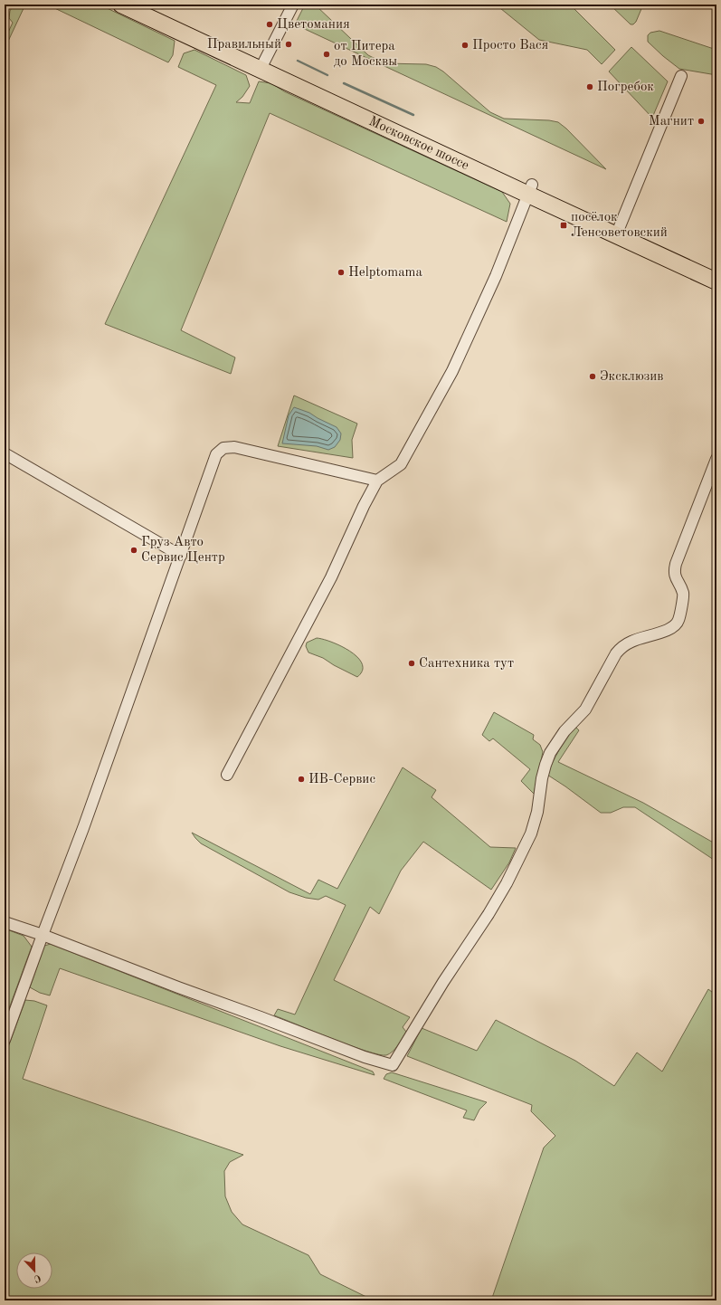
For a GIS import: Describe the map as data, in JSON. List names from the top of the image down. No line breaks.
{"streets":{"highway":["Московское шоссе"]},"places":{"other":["Цветомания","Правильный","Просто Вася","от Питера до Москвы","Погребок","Магнит","Helptomama","Эксклюзив","Груз Авто Сервис Центр","Сантехника тут","ИВ-Сервис"],"transit":["посёлок Ленсоветовский"]},"north":"bottom"}
